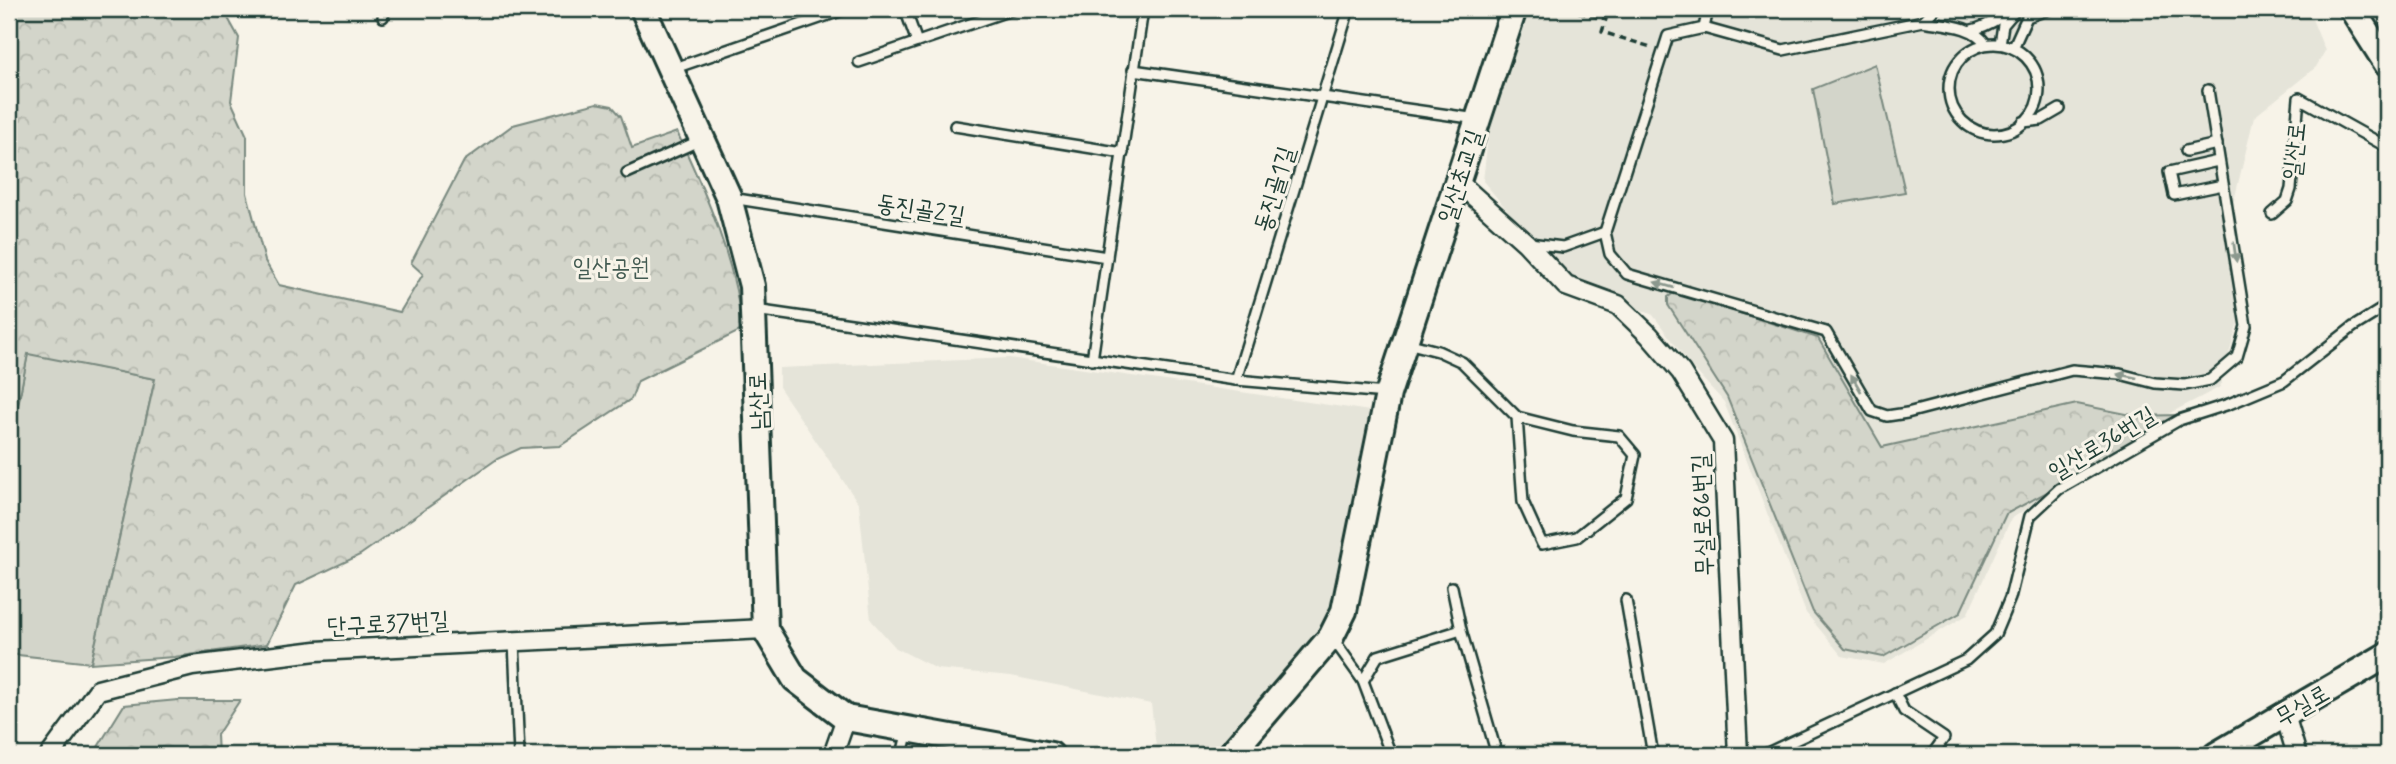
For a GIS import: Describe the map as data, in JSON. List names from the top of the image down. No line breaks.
{"streets":{"street":["일산초교길","남산로","무실로86번길","단구로37번길","무실로"],"lane":["일산로","동진골1길","동진골2길","일산로36번길"]},"crossings":[["일산초교길","무실로86번길"],["동진골2길","남산로"],["남산로","단구로37번길"]],"parks":["일산공원"]}
